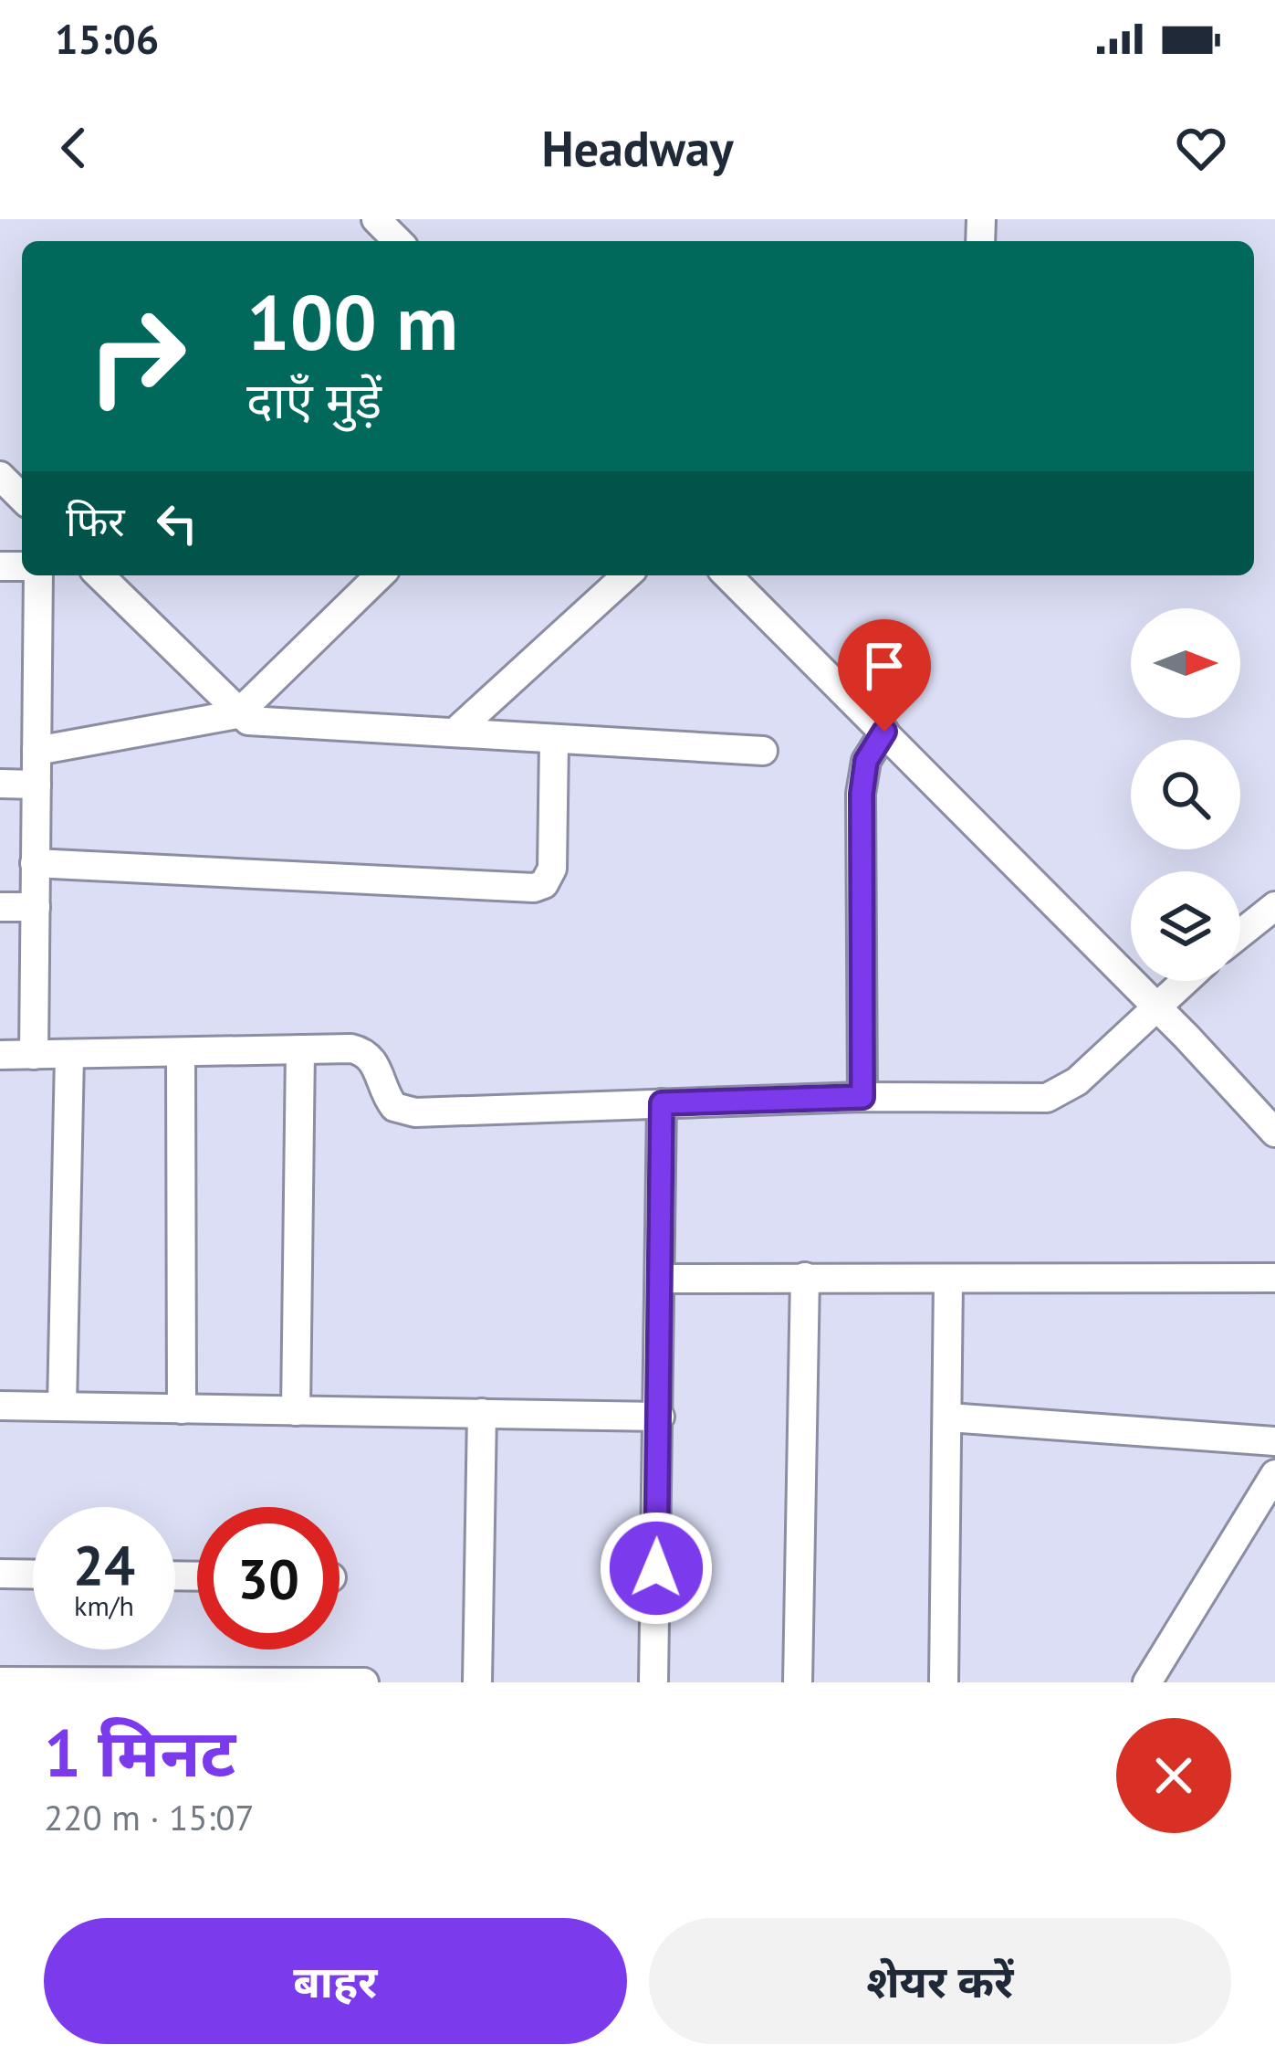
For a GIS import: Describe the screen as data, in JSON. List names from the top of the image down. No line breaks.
{"north":"right","page":{"status":"15:06","header":"Headway","turn":["100 m","दाएँ मुड़ें"],"then":"फिर","speed":"24 km/h","limit":"30","heading":["1 मिनट","220 m · 15:07"],"buttons":["बाहर","शेयर करें"]}}
